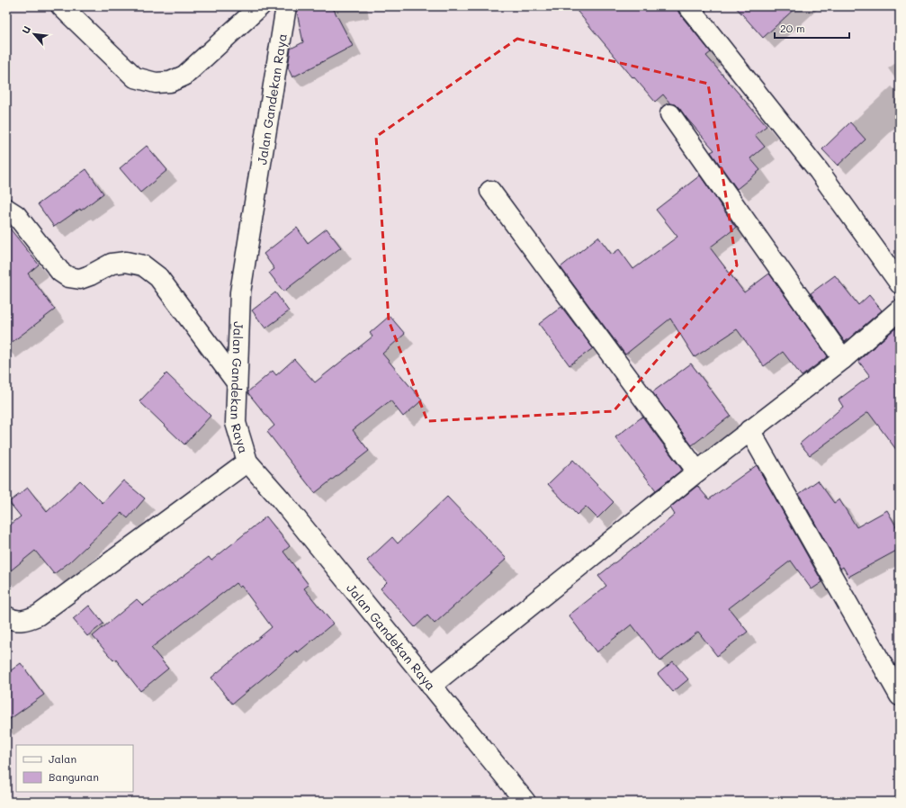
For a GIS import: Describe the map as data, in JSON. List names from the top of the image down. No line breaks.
{"streets":{"street":["Jalan Gandekan Raya"]},"legend":["Jalan","Bangunan"],"scale_bar":"20 m","north":"top left"}
